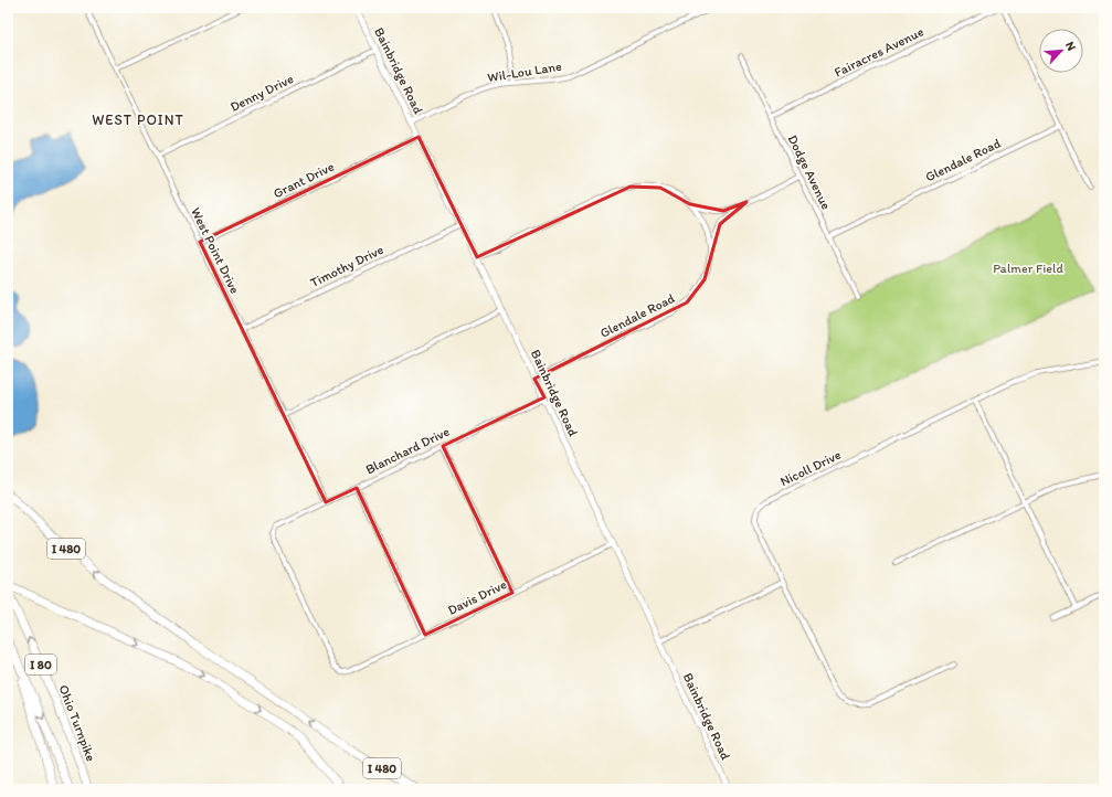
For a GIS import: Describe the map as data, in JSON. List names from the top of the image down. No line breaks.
{"streets":{"highway":["I 480","I 80","Ohio Turnpike"],"street":["Fairacres Avenue","Bainbridge Road","Wil-Lou Lane","Denny Drive","Glendale Road","Dodge Avenue","Grant Drive","West Point Drive","Timothy Drive","Blanchard Drive","Nicoll Drive","Davis Drive"]},"crossings":[["Fairacres Avenue","Dodge Avenue"],["Bainbridge Road","Wil-Lou Lane"],["Bainbridge Road","Denny Drive"],["Bainbridge Road","Glendale Road"],["Bainbridge Road","Grant Drive"],["Bainbridge Road","Timothy Drive"],["Bainbridge Road","Blanchard Drive"],["Bainbridge Road","Davis Drive"],["Denny Drive","West Point Drive"],["Glendale Road","Dodge Avenue"],["Grant Drive","West Point Drive"],["West Point Drive","Timothy Drive"],["West Point Drive","Blanchard Drive"],["Blanchard Drive","Davis Drive"]],"districts":["WEST POINT"],"parks":["Palmer Field"],"north":"top right"}
